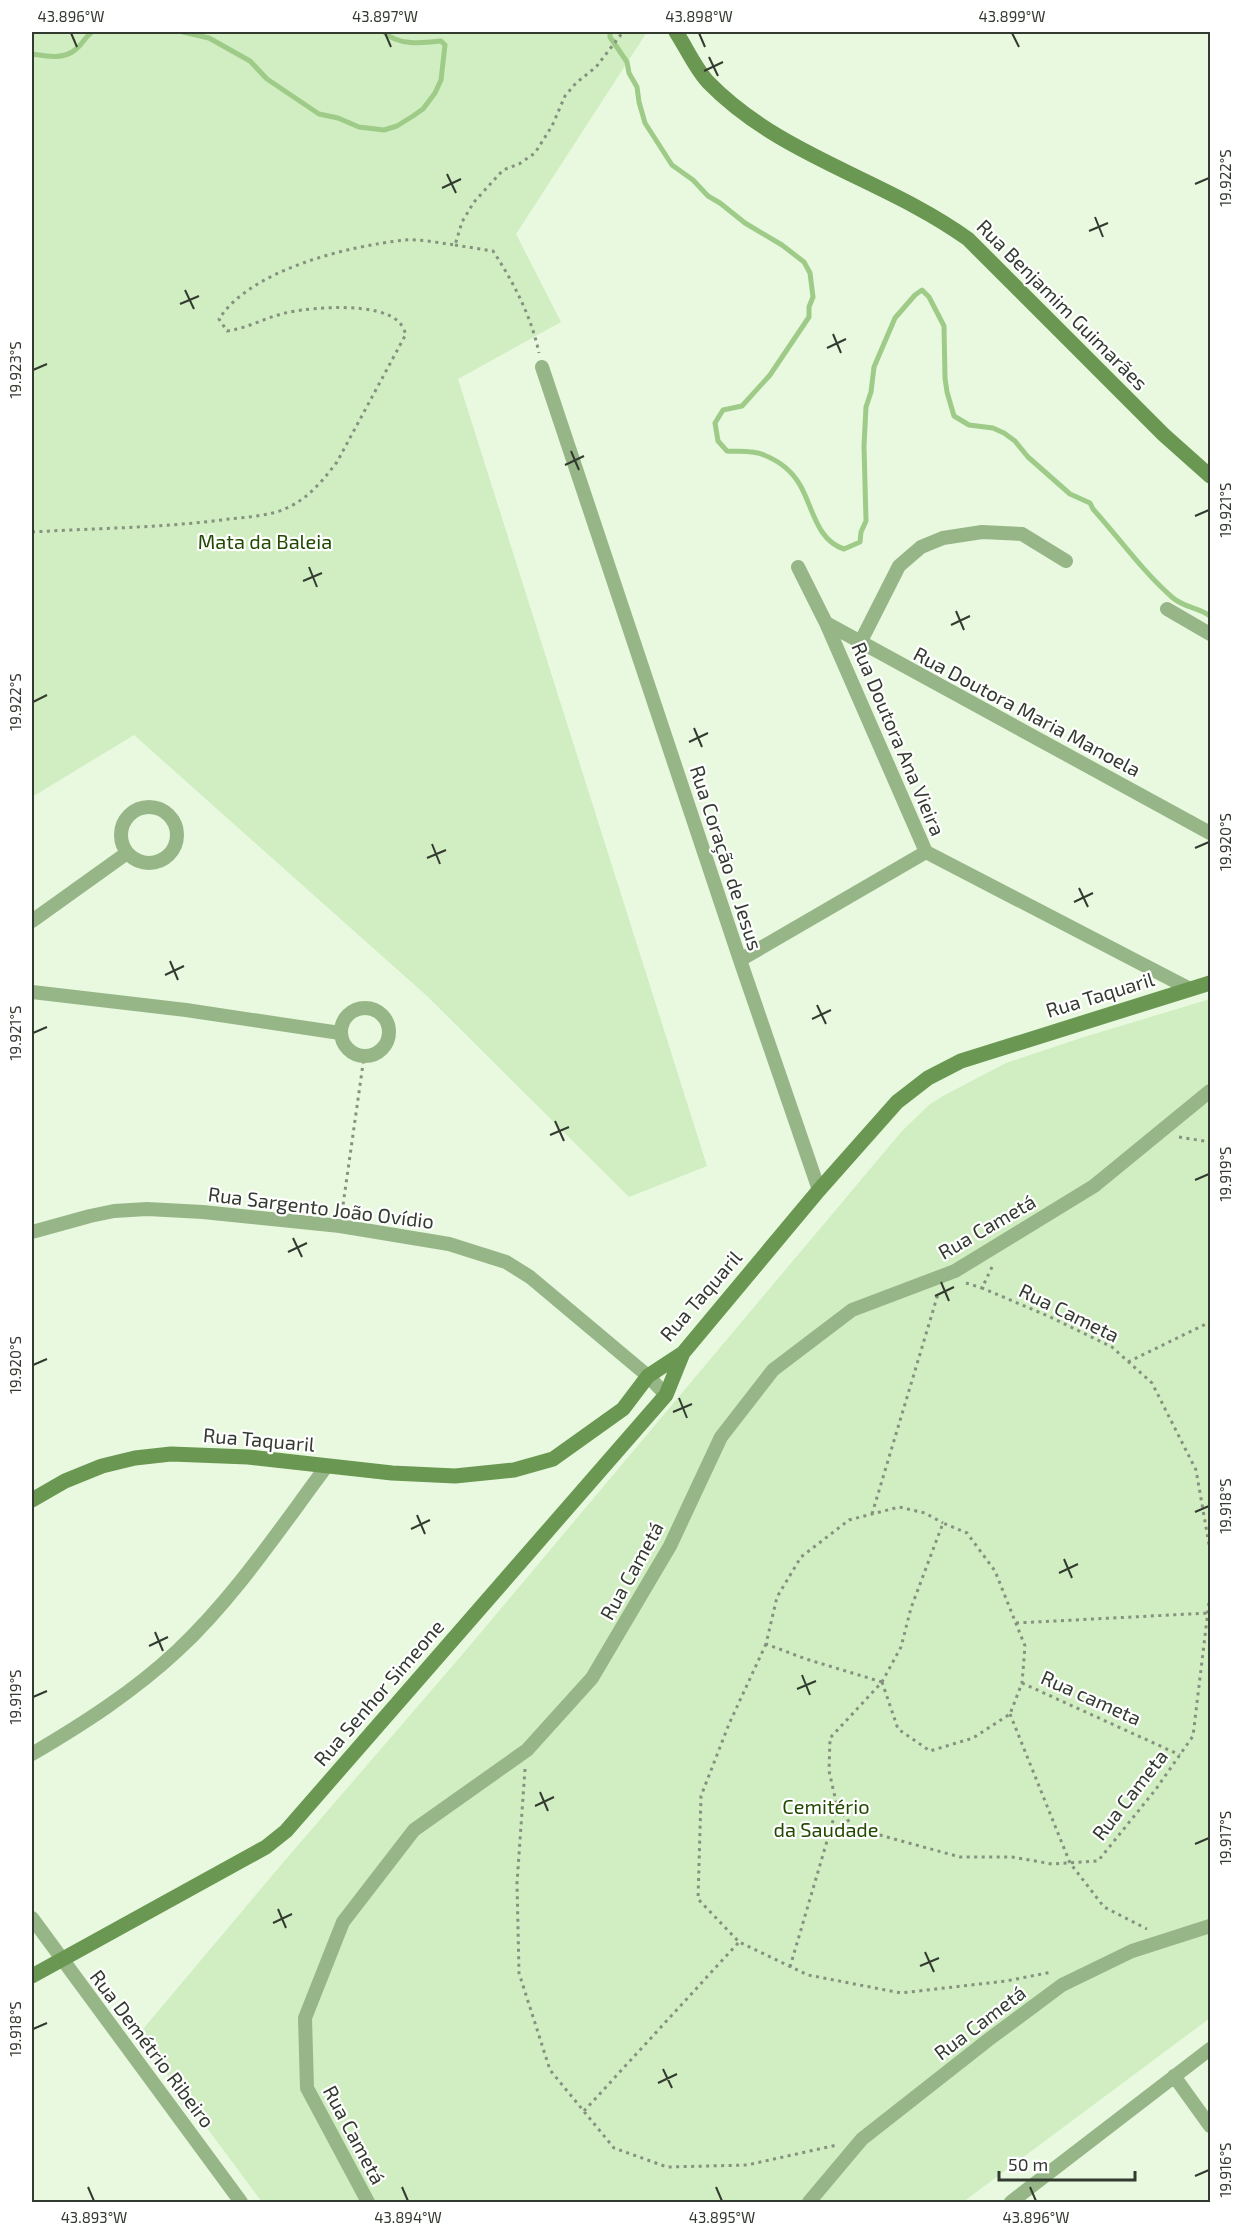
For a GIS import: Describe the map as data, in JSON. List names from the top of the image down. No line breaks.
{"streets":{"street":["Rua Benjamim Guimarães","Rua Doutora Maria Manoela","Rua Doutora Ana Vieira","Rua Coração de Jesus","Rua Taquaril","Rua Sargento João Ovídio","Rua Cametá","Rua Senhor Simeone","Rua Demétrio Ribeiro"],"path":["Rua Cameta","Rua cameta"]},"crossings":[["Rua Doutora Maria Manoela","Rua Doutora Ana Vieira"],["Rua Doutora Ana Vieira","Rua Taquaril"],["Rua Coração de Jesus","Rua Taquaril"],["Rua Taquaril","Rua Sargento João Ovídio"],["Rua Taquaril","Rua Senhor Simeone"],["Rua Sargento João Ovídio","Rua Senhor Simeone"],["Rua Cametá","Rua Cameta"],["Rua Cameta","Rua cameta"],["Rua Senhor Simeone","Rua Demétrio Ribeiro"]],"parks":["Mata da Baleia","Cemitério da Saudade"],"scale_bar":"50 m","coordinates":["43.896°W","43.897°W","43.898°W","43.899°W","19.922°S","19.923°S","19.921°S","19.920°S","19.919°S","19.918°S","19.917°S","19.916°S","43.893°W","43.894°W","43.895°W"]}
